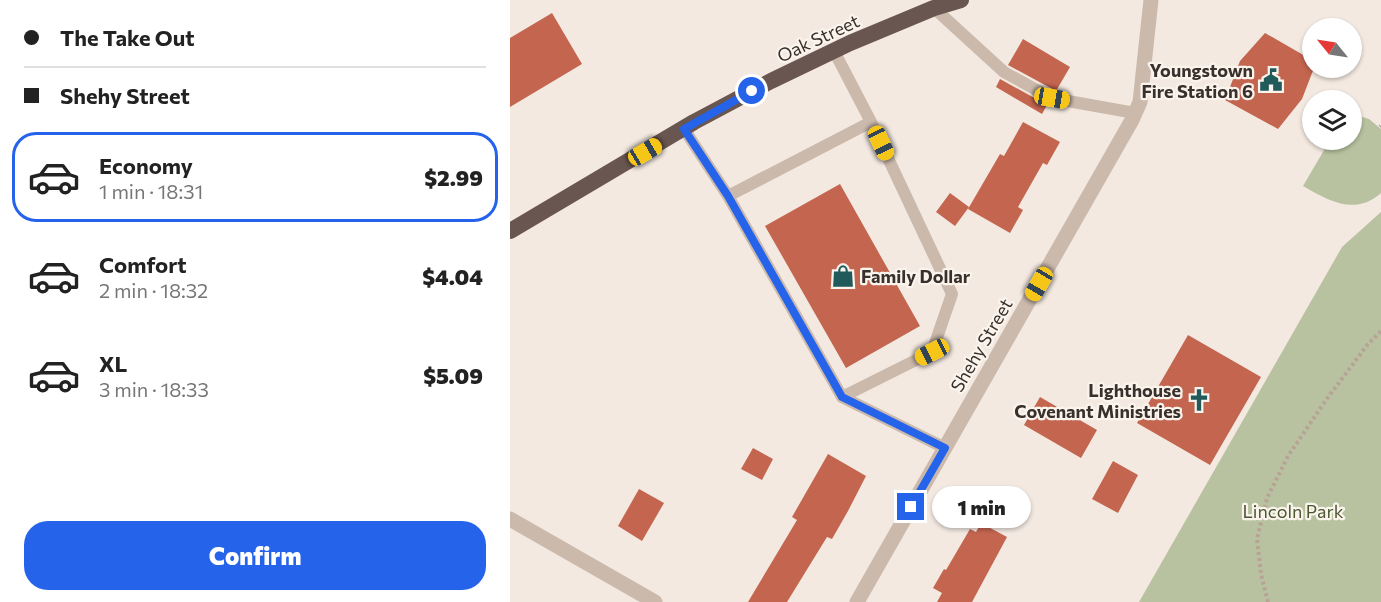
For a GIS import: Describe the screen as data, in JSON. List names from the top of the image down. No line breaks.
{"streets":{"highway":["Oak Street"],"street":["Shehy Street"]},"parks":["Lincoln Park"],"places":{"public building":["Youngstown Fire Station 6"],"shop":["Family Dollar"],"church":["Lighthouse Covenant Ministries"]},"north":"top left","page":{"banner":["The Take Out","Shehy Street"],"list":[{"name":"Economy","note":"1 min · 18:31","value":"$2.99"},{"name":"Comfort","note":"2 min · 18:32","value":"$4.04"},{"name":"XL","note":"3 min · 18:33","value":"$5.09"}],"bubble":"1 min","buttons":"Confirm"}}
